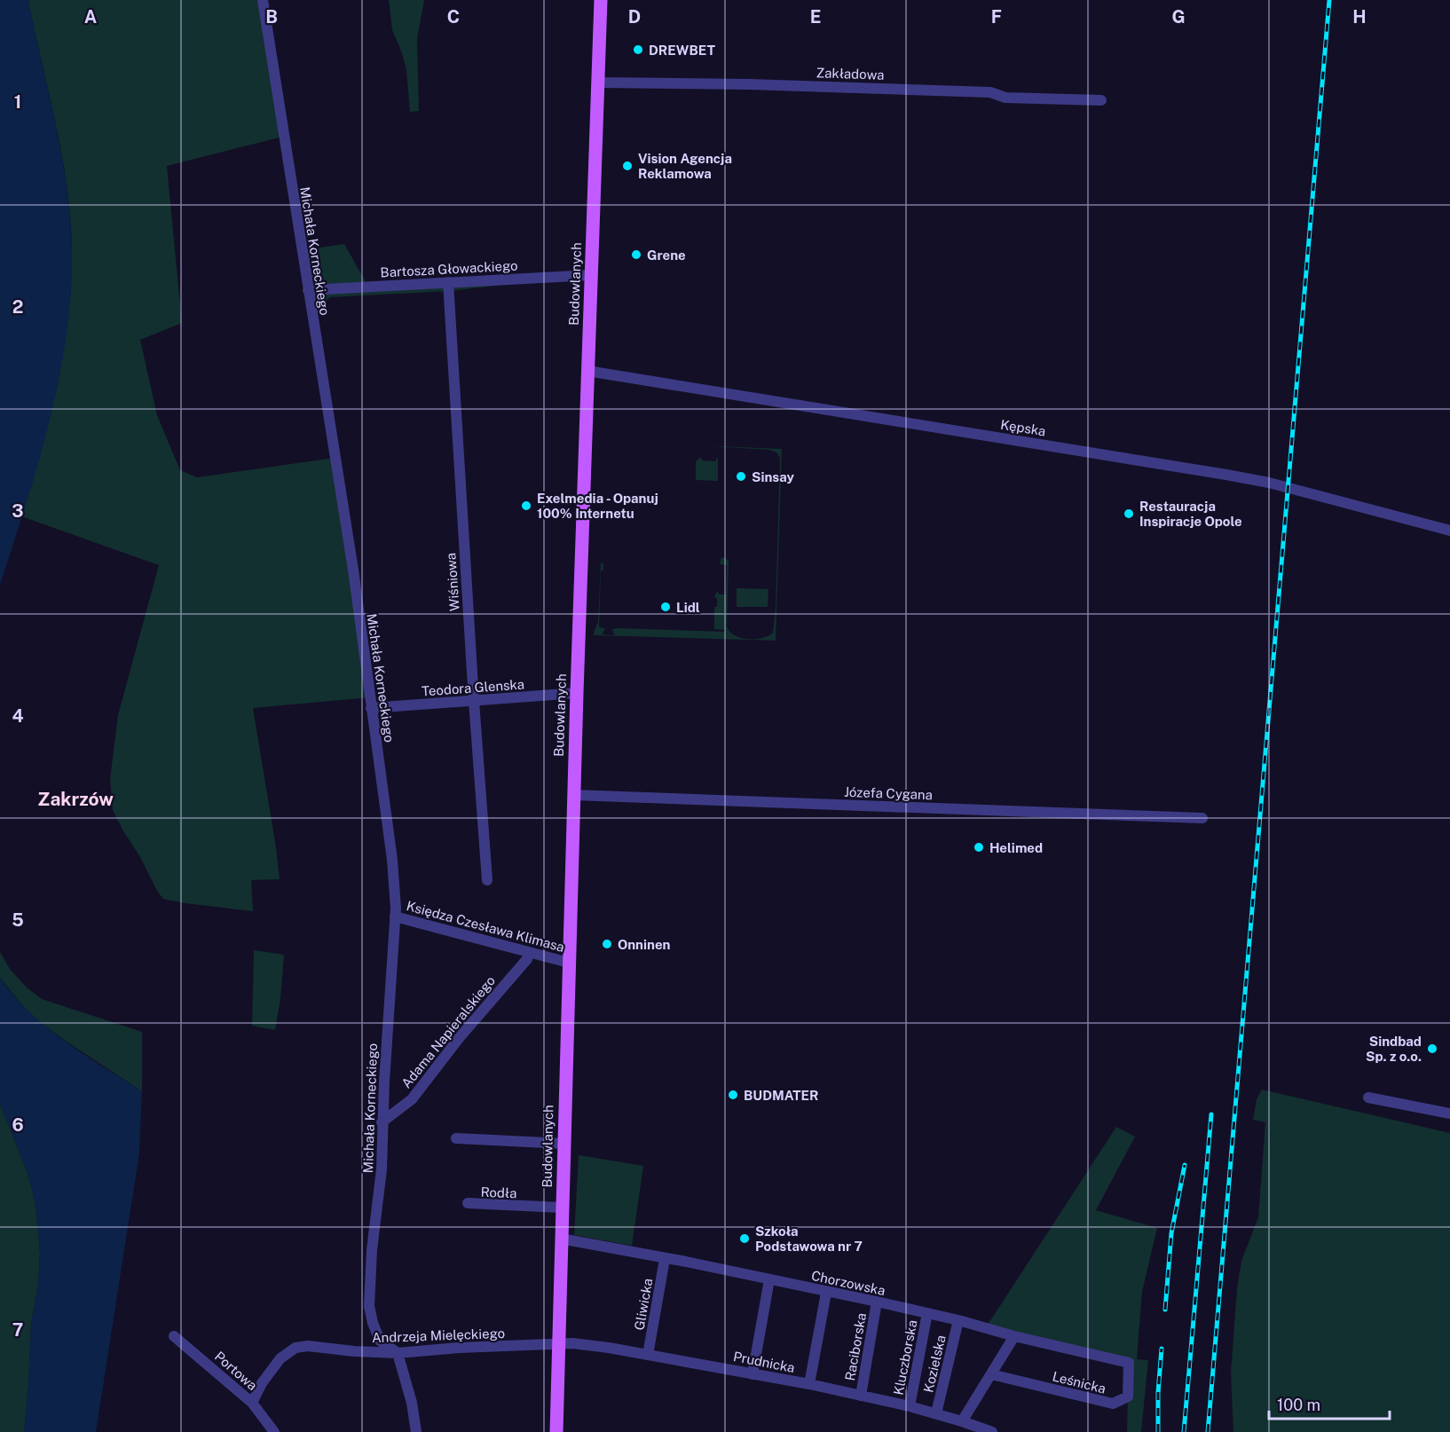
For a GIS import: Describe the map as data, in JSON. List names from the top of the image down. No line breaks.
{"streets":{"main road":["Budowlanych"],"street":["Zakładowa","Michała Korneckiego","Bartosza Głowackiego","Kępska","Wiśniowa","Teodora Glenska","Józefa Cygana","Księdza Czesława Klimasa","Adama Napieralskiego","Rodła","Chorzowska","Gliwicka","Andrzeja Mielęckiego","Raciborska","Kluczborska","Prudnicka","Kozielska","Portowa","Leśnicka"]},"crossings":[["Zakładowa","Budowlanych"],["Michała Korneckiego","Bartosza Głowackiego"],["Michała Korneckiego","Teodora Glenska"],["Michała Korneckiego","Księdza Czesława Klimasa"],["Michała Korneckiego","Adama Napieralskiego"],["Michała Korneckiego","Andrzeja Mielęckiego"],["Bartosza Głowackiego","Budowlanych"],["Bartosza Głowackiego","Wiśniowa"],["Budowlanych","Kępska"],["Budowlanych","Teodora Glenska"],["Budowlanych","Józefa Cygana"],["Budowlanych","Księdza Czesława Klimasa"],["Budowlanych","Rodła"],["Budowlanych","Chorzowska"],["Budowlanych","Andrzeja Mielęckiego"],["Budowlanych","Prudnicka"],["Wiśniowa","Teodora Glenska"],["Księdza Czesława Klimasa","Adama Napieralskiego"],["Chorzowska","Gliwicka"],["Chorzowska","Raciborska"],["Chorzowska","Kluczborska"],["Chorzowska","Kozielska"],["Chorzowska","Leśnicka"],["Gliwicka","Prudnicka"],["Andrzeja Mielęckiego","Prudnicka"],["Andrzeja Mielęckiego","Portowa"],["Raciborska","Prudnicka"],["Kluczborska","Prudnicka"],["Prudnicka","Kozielska"]],"districts":["Zakrzów"],"places":["DREWBET","Vision Agencja Reklamowa","Grene","Sinsay","Exelmedia - Opanuj 100% Internetu","Restauracja Inspiracje Opole","Lidl","Helimed","Onninen","Sindbad Sp. z o.o.","BUDMATER","Szkoła Podstawowa nr 7"],"scale_bar":"100 m","grid":{"columns":["A","B","C","D","E","F","G","H"],"rows":["1","2","3","4","5","6","7"]}}
